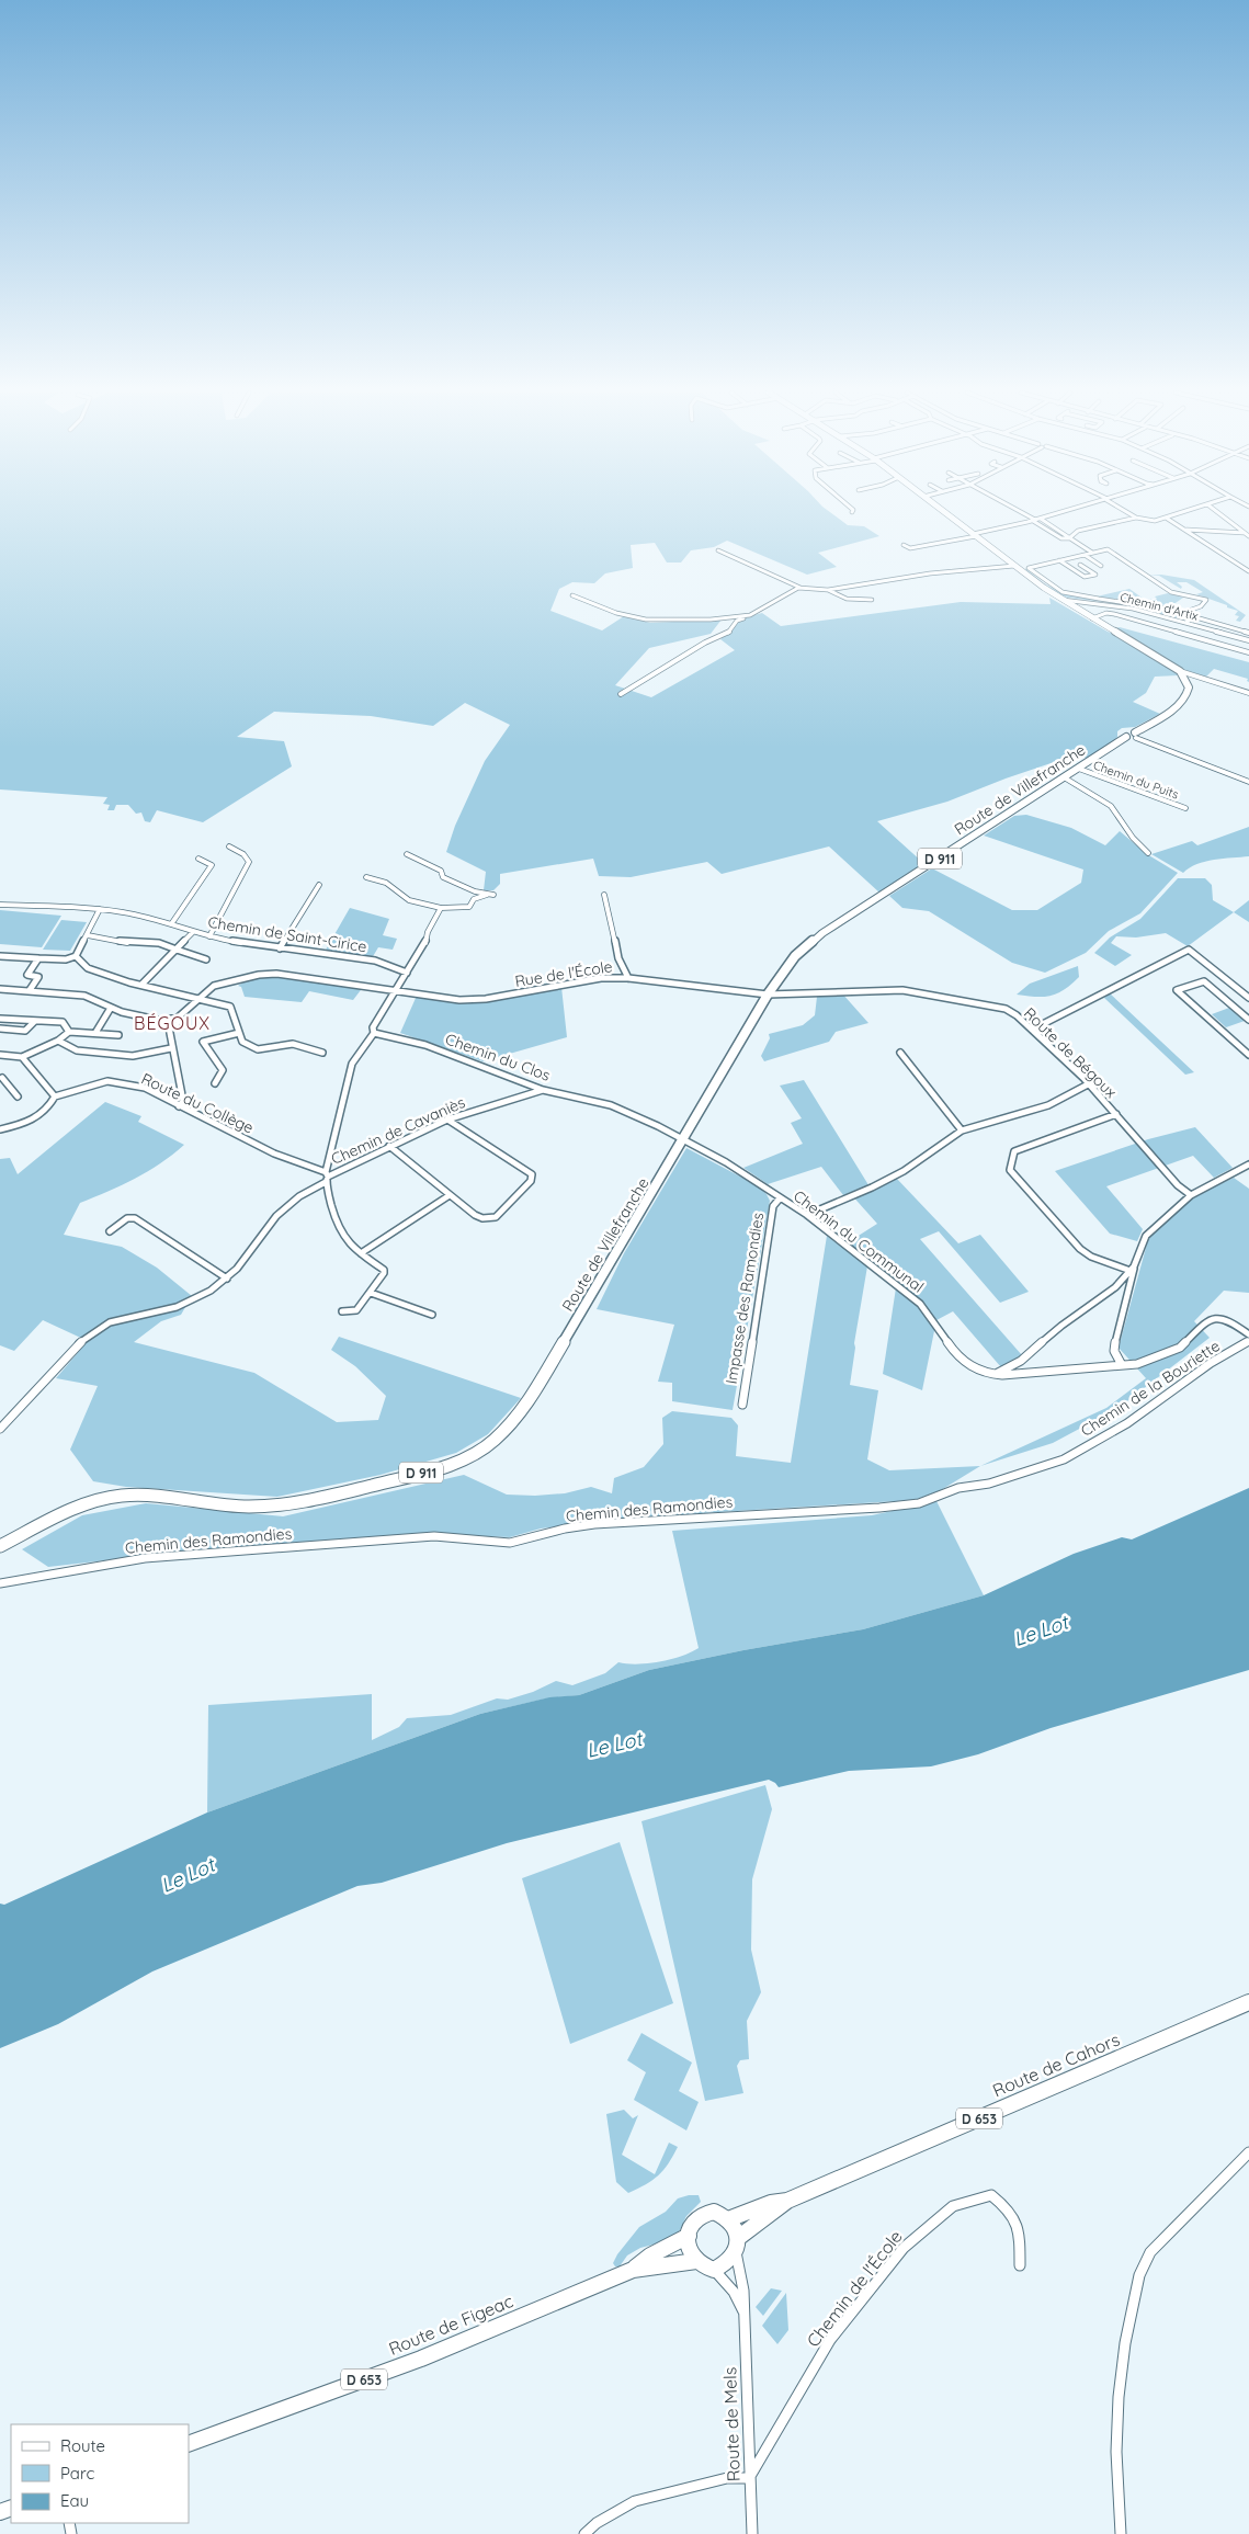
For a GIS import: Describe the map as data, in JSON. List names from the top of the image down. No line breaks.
{"streets":{"main road":["Route de Villefranche","D 911","Route de Cahors","D 653","Route de Figeac"],"street":["Chemin d'Artix","Chemin du Puits","Chemin de Saint-Cirice","Rue de l'École","Route de Bégoux","Chemin du Clos","Route du Collège","Chemin de Cavaniès","Chemin du Communal","Impasse des Ramondies","Chemin de la Bouriette","Chemin des Ramondies","Chemin de l'École","Route de Mels"]},"crossings":[["Chemin du Puits","Route de Villefranche"],["Route de Villefranche","Rue de l'École"],["Route de Villefranche","Route de Bégoux"],["Route de Villefranche","Chemin du Clos"],["Route de Villefranche","Chemin du Communal"],["Rue de l'École","Route de Bégoux"],["Chemin du Clos","Chemin de Cavaniès"],["Chemin du Clos","Chemin du Communal"],["Route du Collège","Chemin de Cavaniès"],["Chemin du Communal","Impasse des Ramondies"],["Chemin de la Bouriette","Chemin des Ramondies"],["Route de Cahors","D 653"],["D 653","Route de Figeac"],["D 653","Route de Mels"],["Chemin de l'École","Route de Mels"],["Route de Figeac","Route de Mels"]],"districts":["BÉGOUX"],"water":["Le Lot"],"legend":["Route","Parc","Eau"]}
